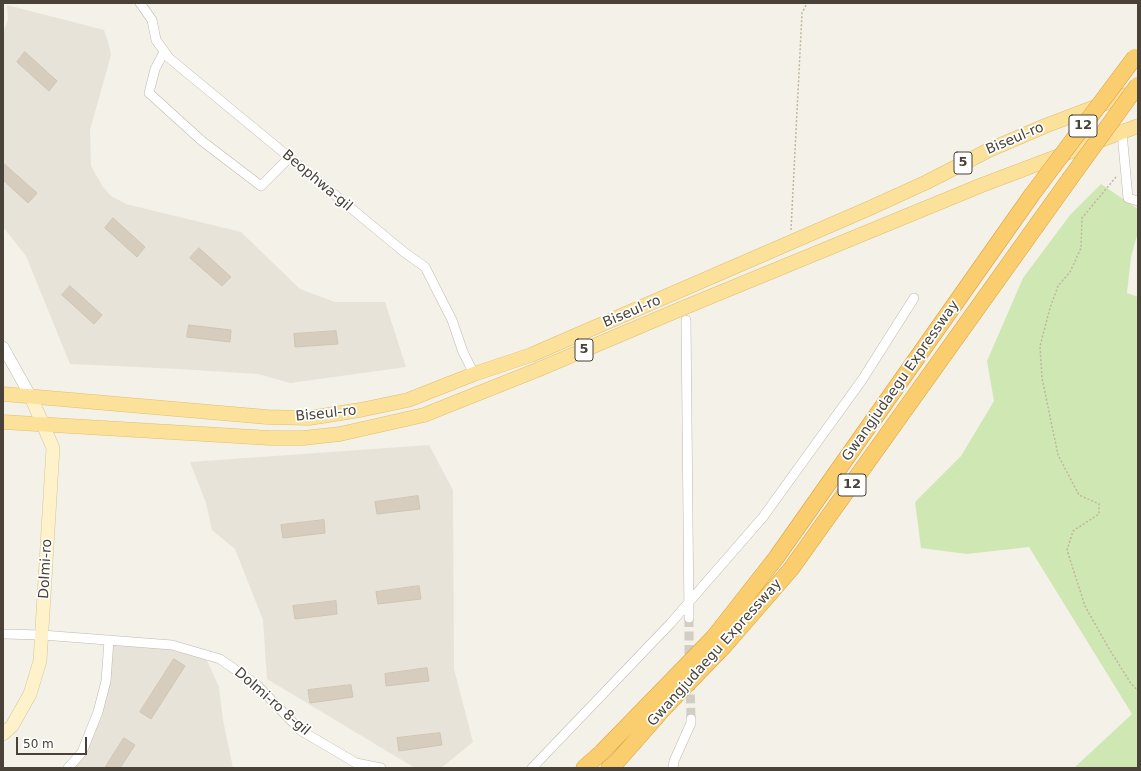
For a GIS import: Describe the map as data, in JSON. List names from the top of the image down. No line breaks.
{"streets":{"highway":["12","Gwangjudaegu Expressway"],"main road":["Biseul-ro","5","Dolmi-ro"],"street":["Beophwa-gil","Dolmi-ro 8-gil"]},"crossings":[["Biseul-ro","Beophwa-gil"],["Biseul-ro","Dolmi-ro"],["Dolmi-ro","Dolmi-ro 8-gil"]],"scale_bar":"50 m"}
